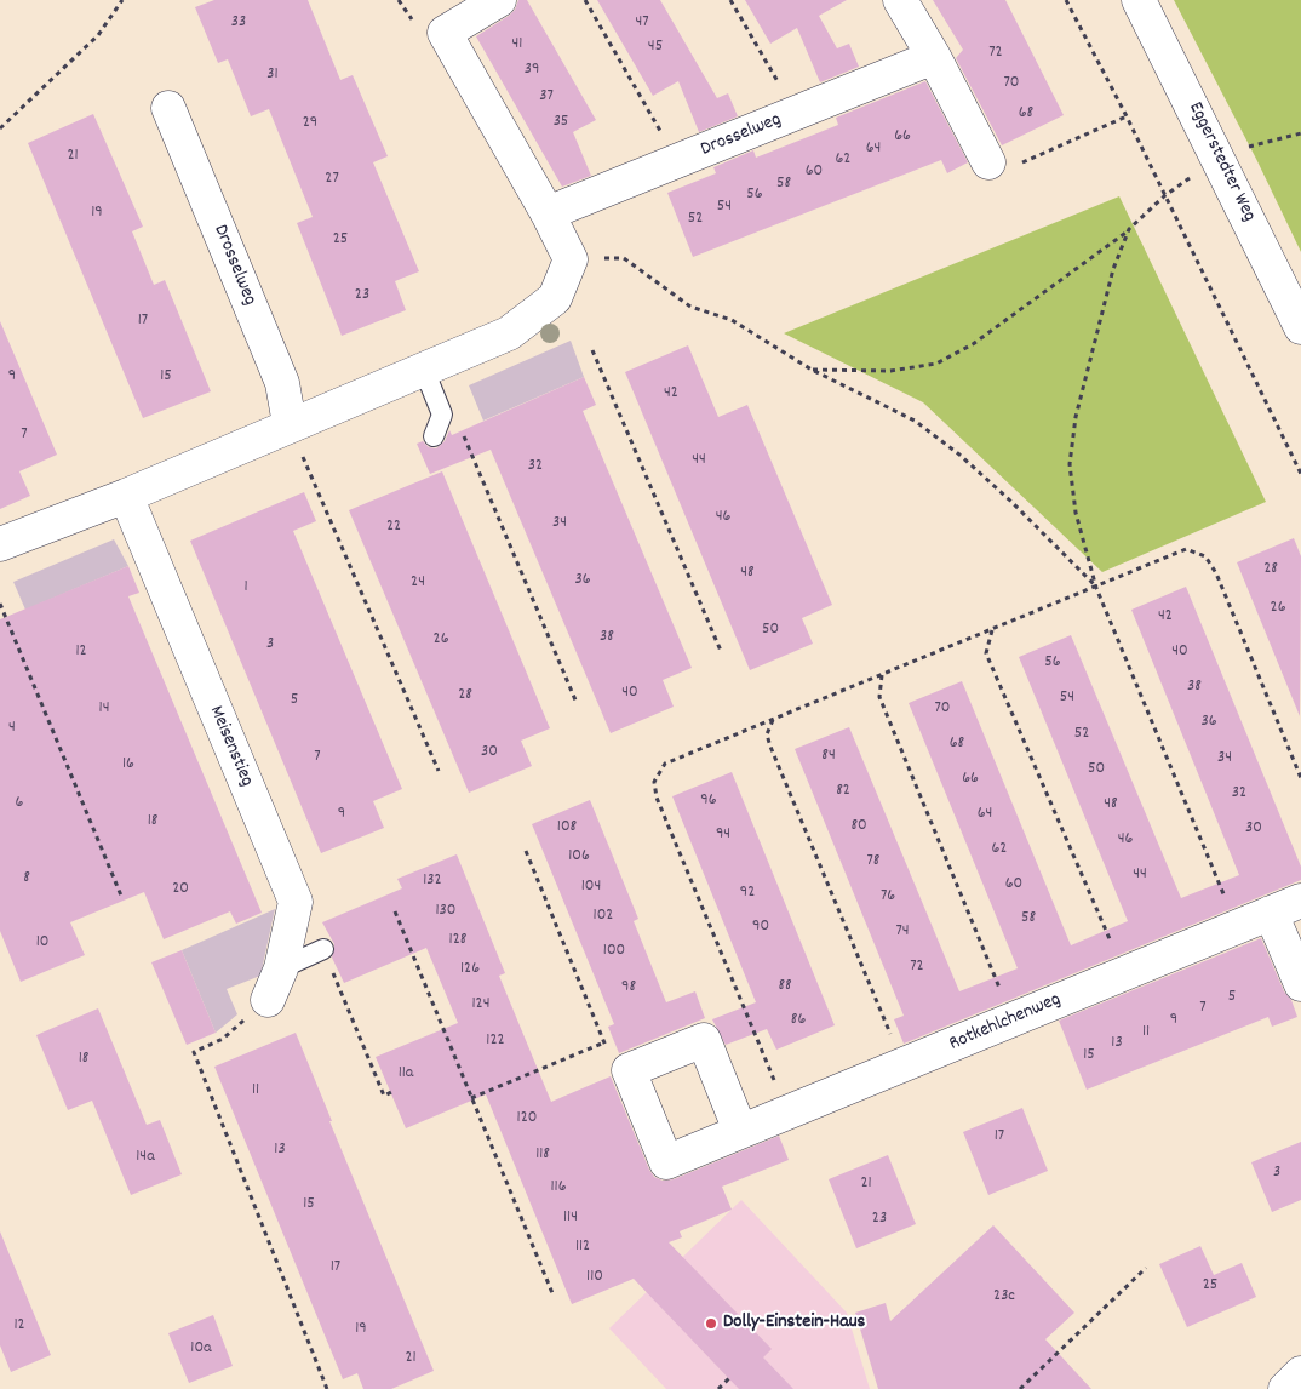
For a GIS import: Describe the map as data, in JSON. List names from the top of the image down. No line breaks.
{"streets":{"street":["Drosselweg","Eggerstedter Weg","Meisenstieg","Rotkehlchenweg"]},"places":["Dolly-Einstein-Haus"],"house_numbers":["33","47","41","45","72","39","31","70","37","68","35","29","66","64","21","62","60","27","58","56","54","19","52","25","23","17","9","15","42","7","44","32","46","34","22","28","48","36","24","1","26","42","50","38","26","3","12","40","56","38","40","28","54","5","14","70","36","4","52","68","30","84","7","34","16","50","66","82","32","96","6","48","9","64","18","80","108","30","94","46","62","106","78","44","8","132","60","104","20","92","76","130","102","58","90","74","128","10","100","72","126","88","98","5","124","7","86","9","11","122","13","15","18","11a","11","120","17","13","118","14a","3","21","116","15","114","23","112","17","110","25","23c","12","19","10a","21"]}
